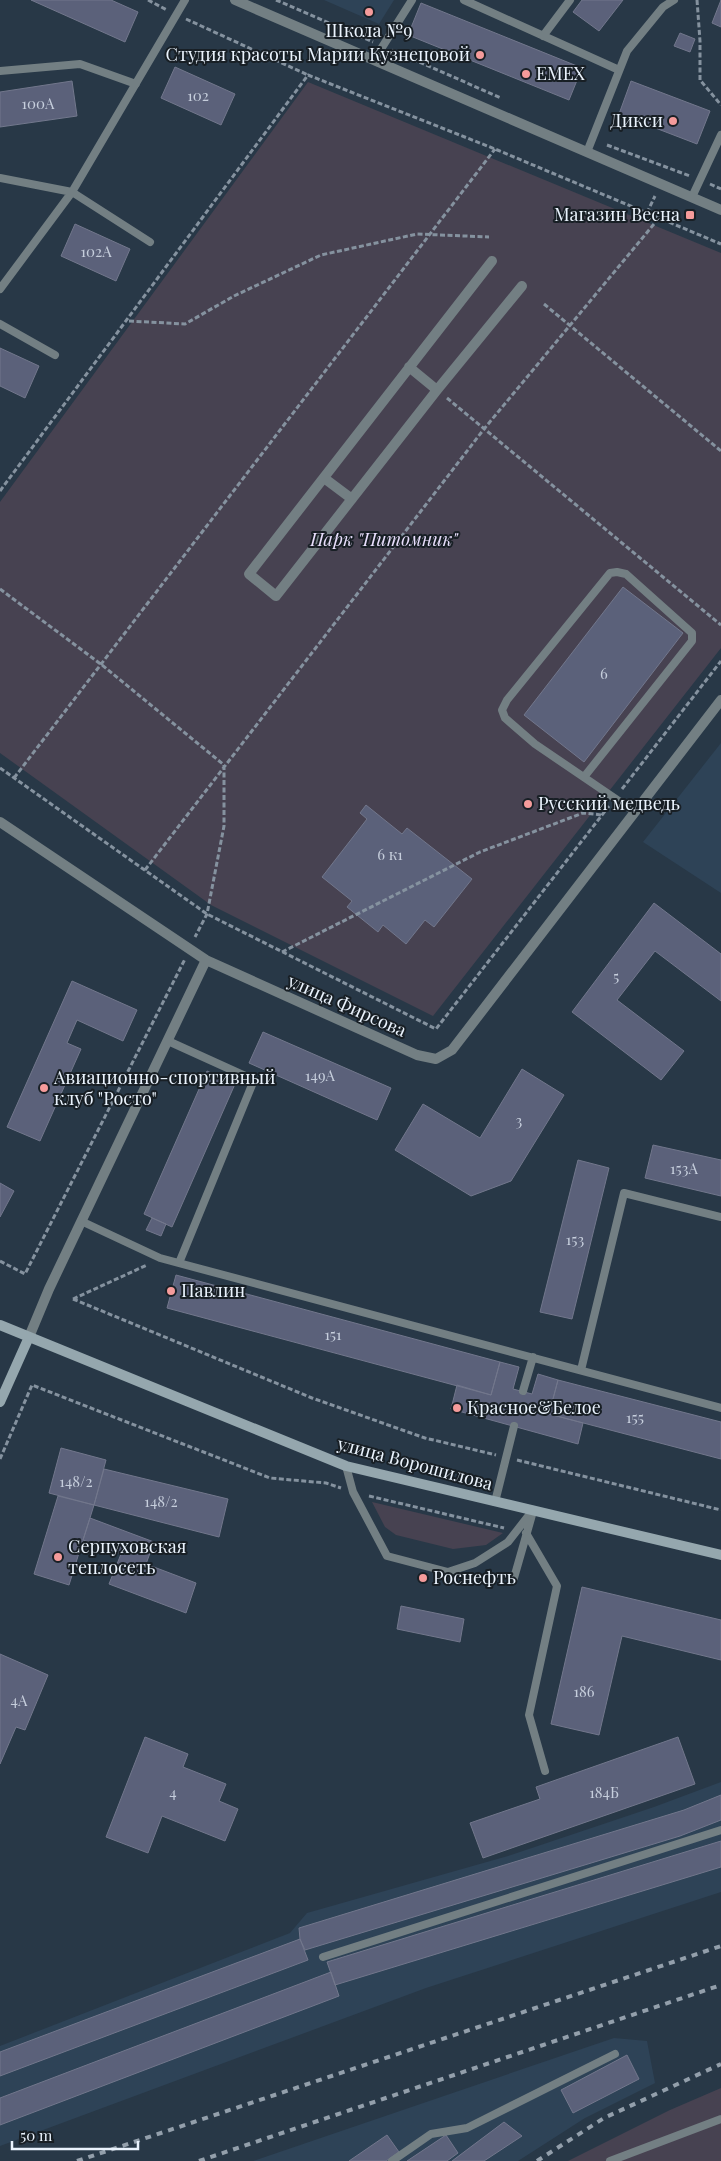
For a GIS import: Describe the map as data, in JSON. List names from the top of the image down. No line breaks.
{"streets":{"main road":["улица Ворошилова"],"street":["улица Фирсова"]},"parks":["Парк \"Питомник\""],"places":{"other":["Школа №9","Студия красоты Марии Кузнецовой","EMEX","Дикси","Русский медведь","Авиационно-спортивный клуб \"Росто\"","Павлин","Красное&Белое","Серпуховская теплосеть","Роснефть"],"transit":["Магазин Весна"]},"house_numbers":["102","100А","102А","6","6 к1","5","149А","3","153А","153","151","155","148/2","148/2","186","4А","4","184Б"],"scale_bar":"50 m"}
